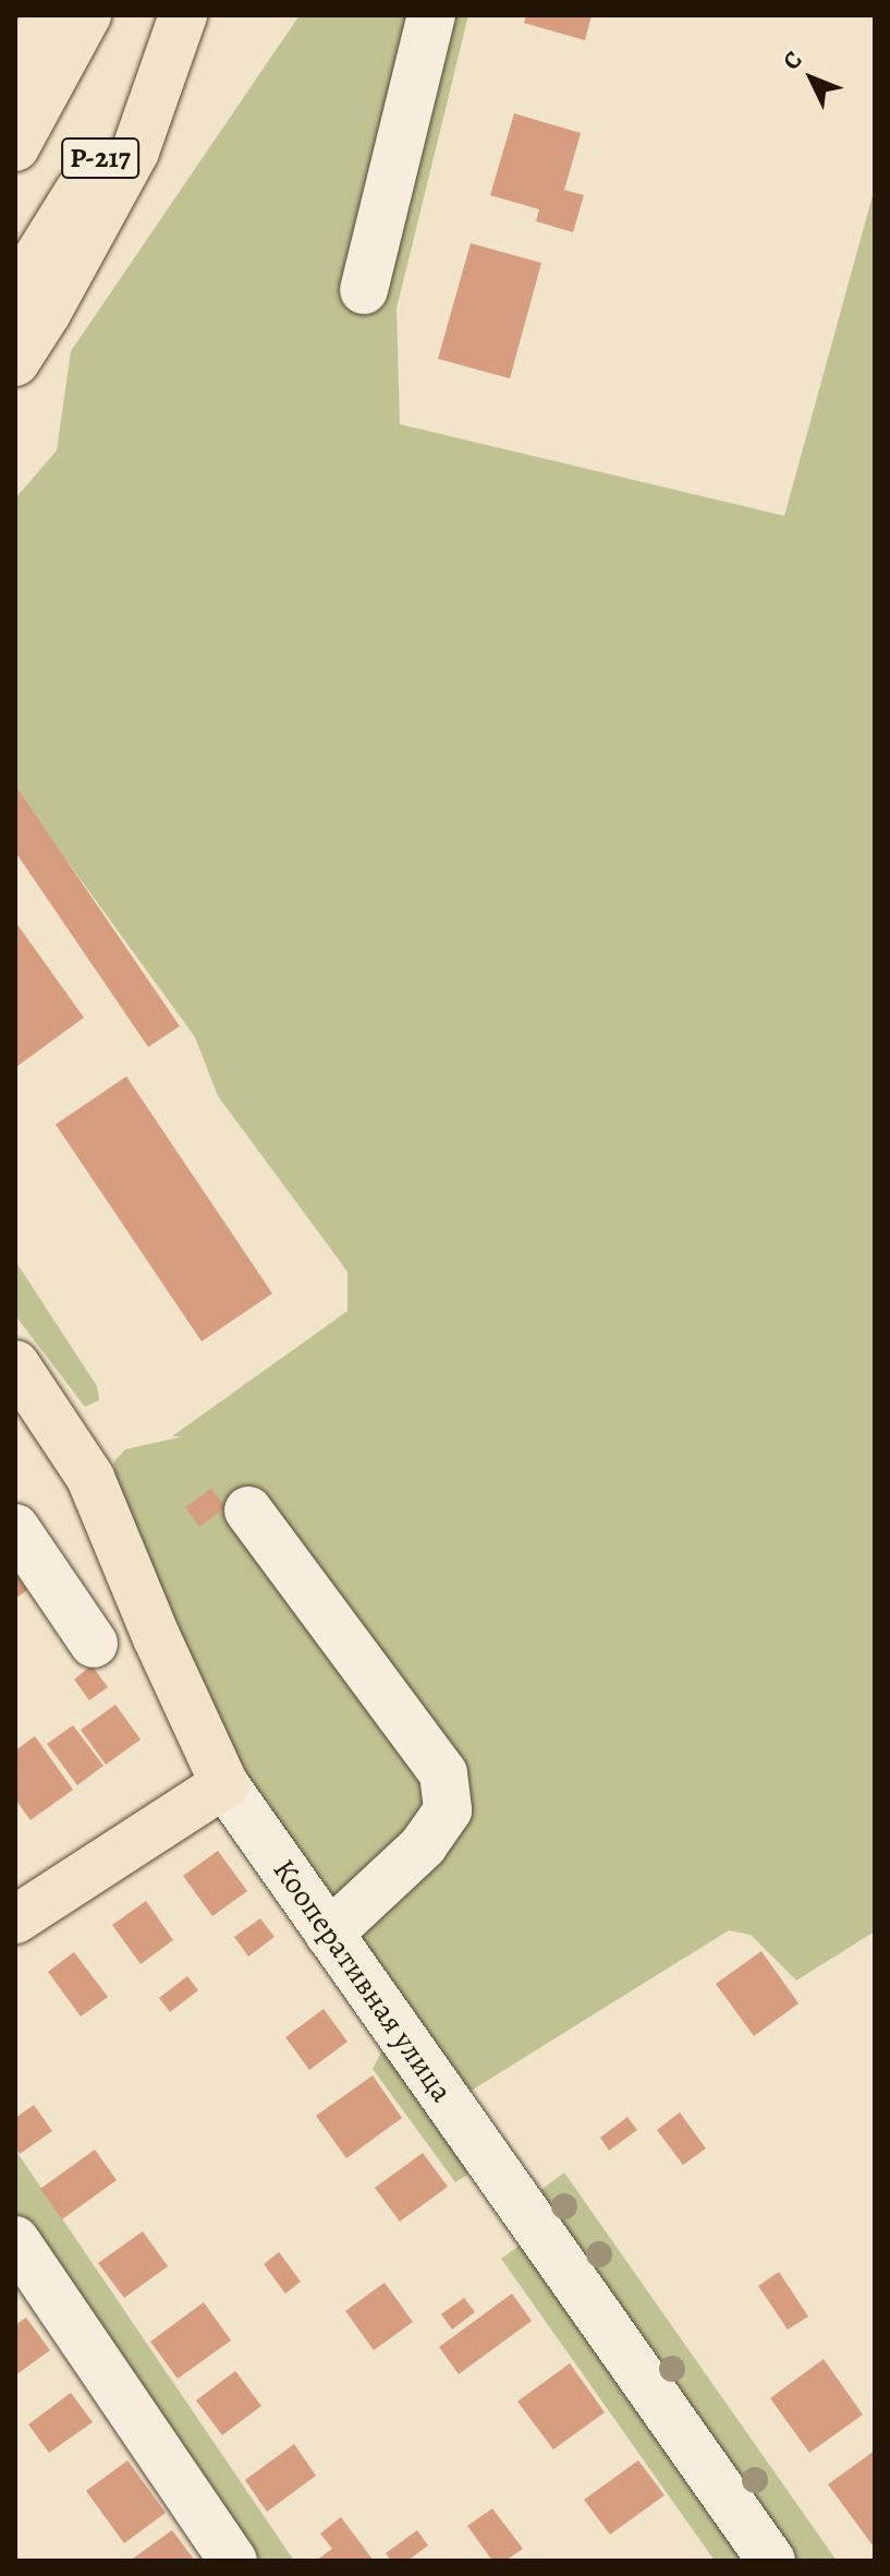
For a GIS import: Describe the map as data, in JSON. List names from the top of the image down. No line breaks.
{"streets":{"main road":["Р-217","Кооперативная улица"]},"north":"top left"}
